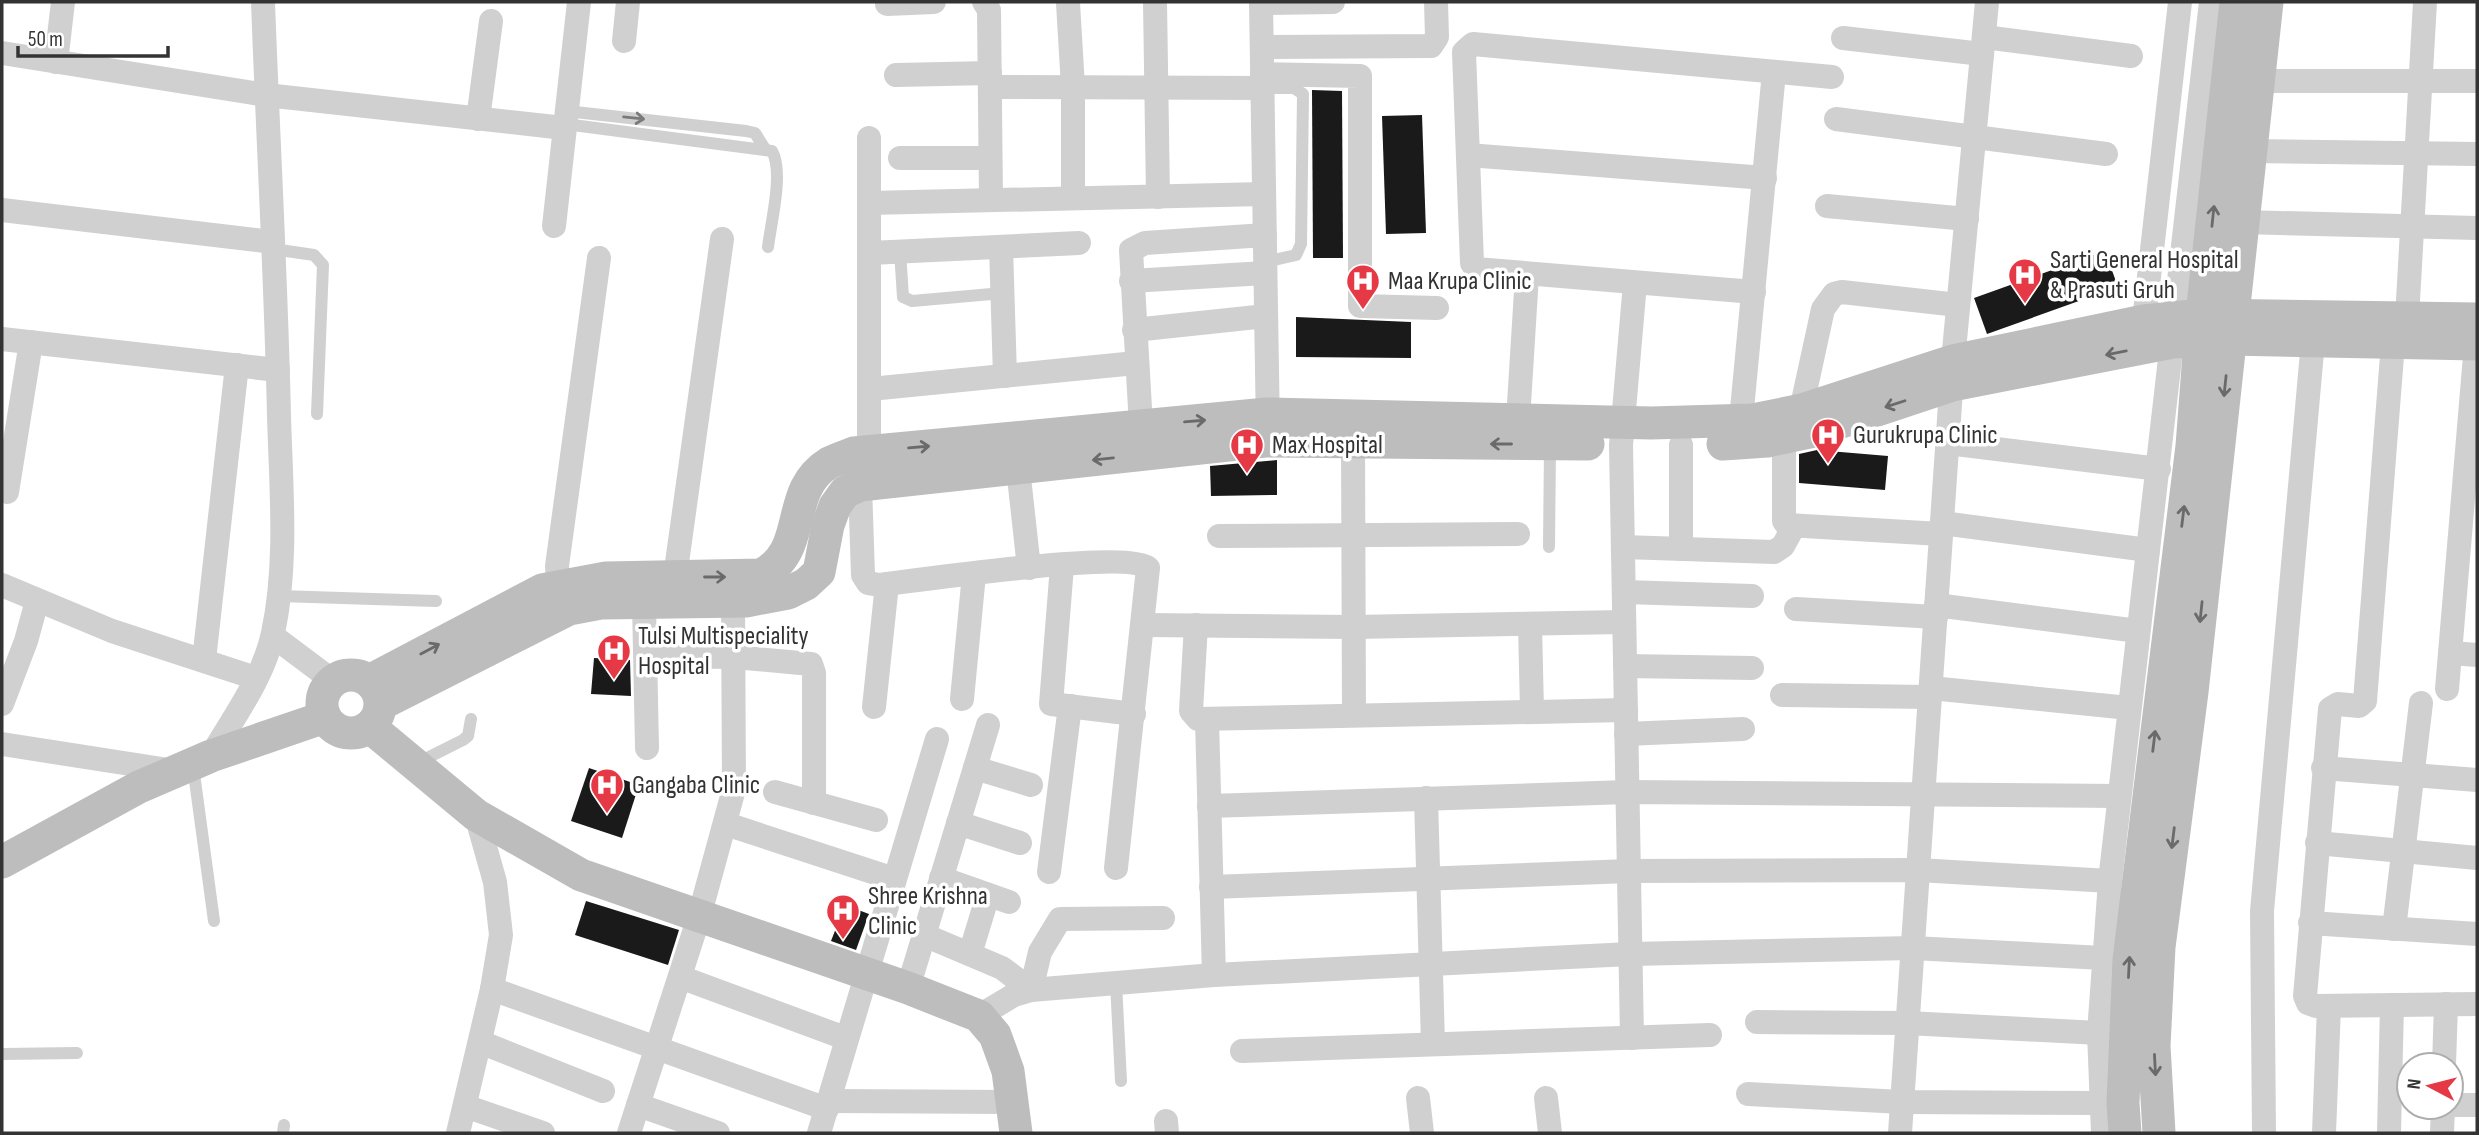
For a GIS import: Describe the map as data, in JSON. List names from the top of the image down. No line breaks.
{"places":{"hospital":["Sarti General Hospital & Prasuti Gruh","Maa Krupa Clinic","Gurukrupa Clinic","Max Hospital","Tulsi Multispeciality Hospital","Gangaba Clinic","Shree Krishna Clinic"]},"scale_bar":"50 m","north":"left"}
